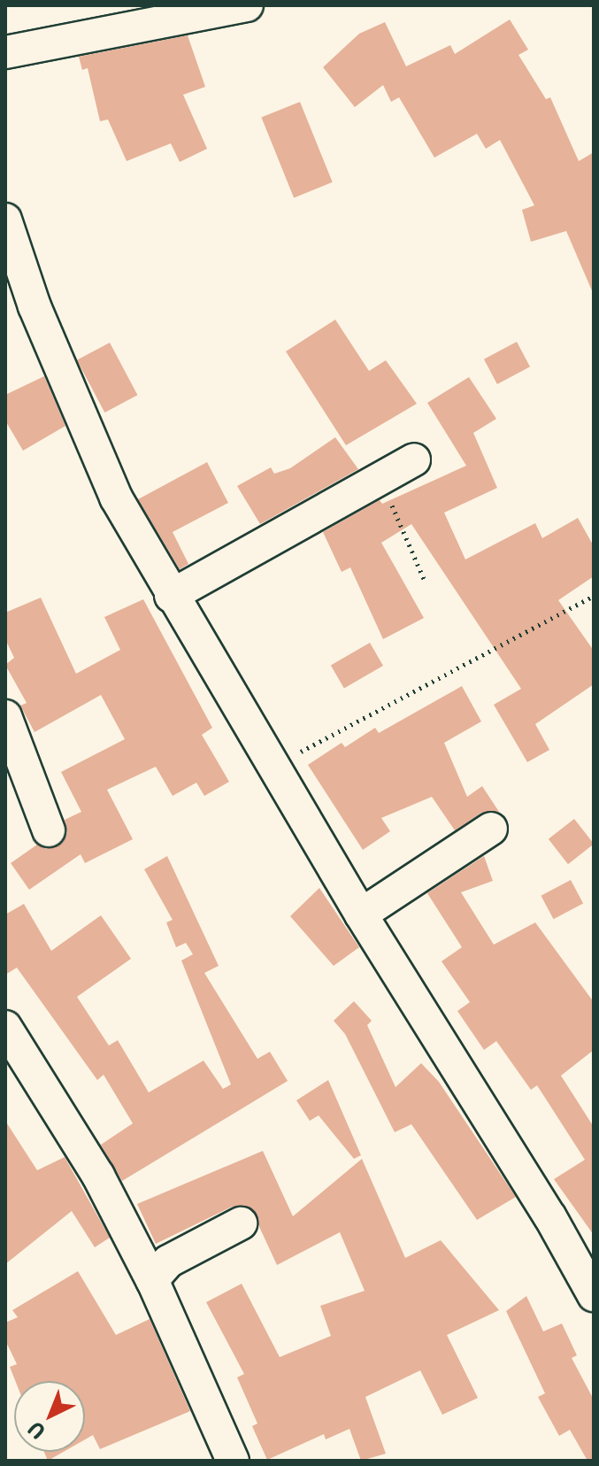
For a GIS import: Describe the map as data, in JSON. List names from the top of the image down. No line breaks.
{"north":"bottom left"}
